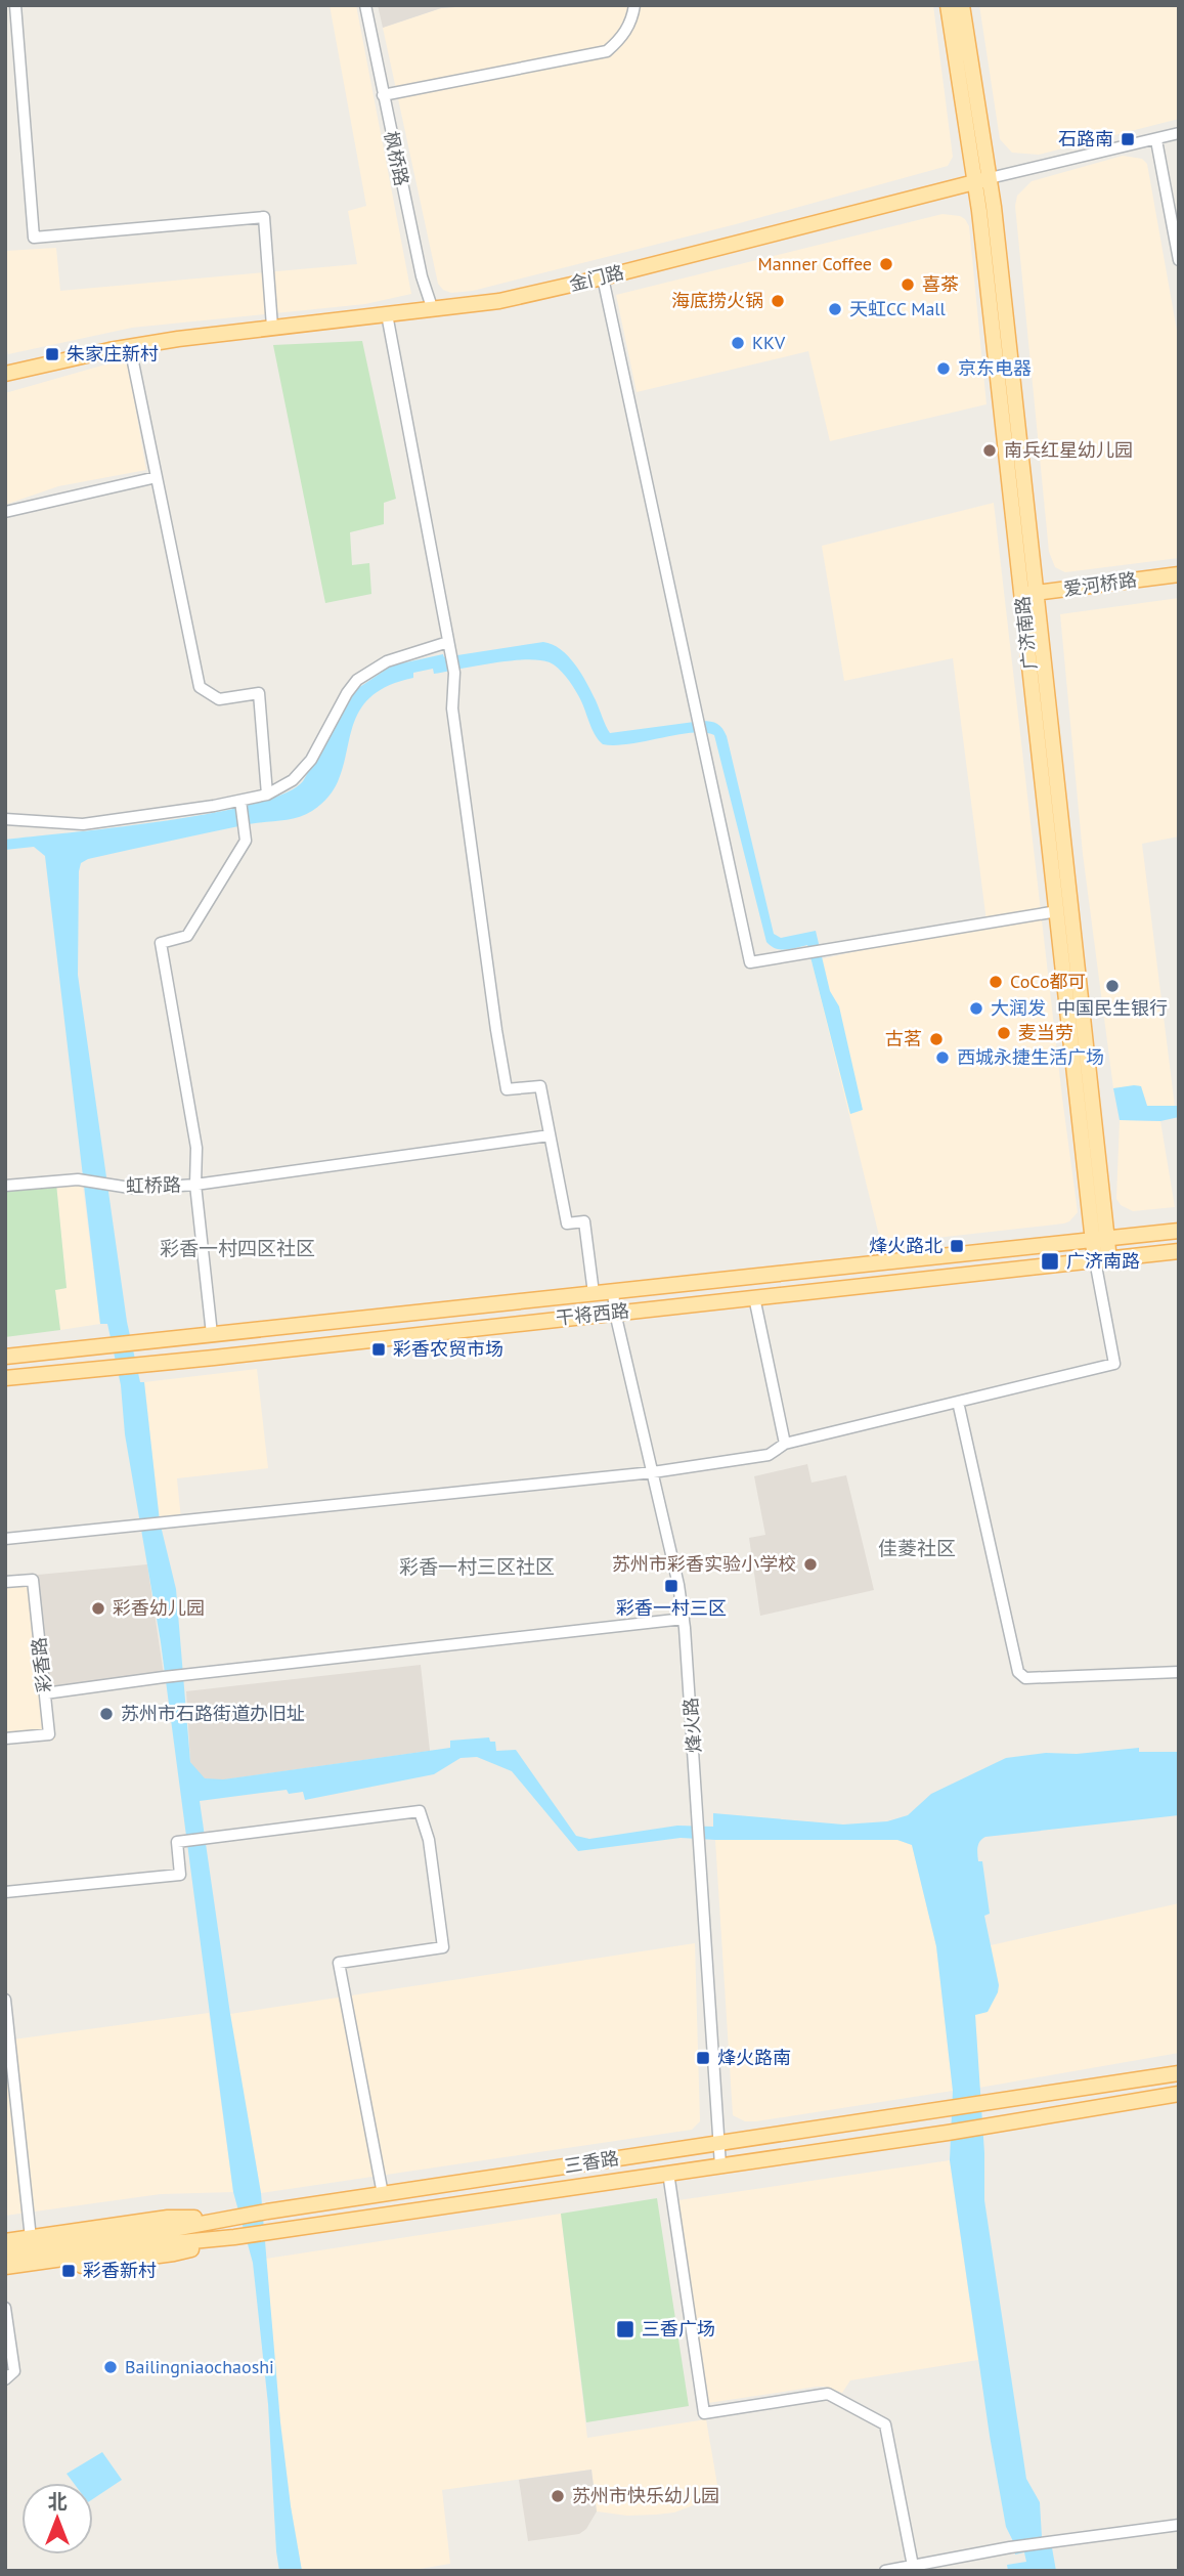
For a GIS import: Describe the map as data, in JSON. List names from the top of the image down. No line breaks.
{"streets":{"main road":["金门路","爱河桥路","广济南路","干将西路","三香路"],"street":["枫桥路","虹桥路","彩香路","烽火路"]},"crossings":[["枫桥路","金门路"],["金门路","广济南路"],["爱河桥路","广济南路"],["广济南路","干将西路"],["虹桥路","干将西路"],["干将西路","烽火路"],["烽火路","三香路"]],"districts":["彩香一村四区社区","佳菱社区","彩香一村三区社区"],"places":{"transit":["石路南","朱家庄新村","烽火路北","广济南路","彩香农贸市场","彩香一村三区","烽火路南","彩香新村","三香广场"],"other":["Manner Coffee","喜茶","海底捞火锅","天虹CC Mall","KKV","京东电器","南兵红星幼儿园","CoCo都可","中国民生银行","大润发","麦当劳","古茗","西城永捷生活广场","苏州市彩香实验小学校","彩香幼儿园","苏州市石路街道办旧址","Bailingniaochaoshi","苏州市快乐幼儿园"]},"north":"top"}
